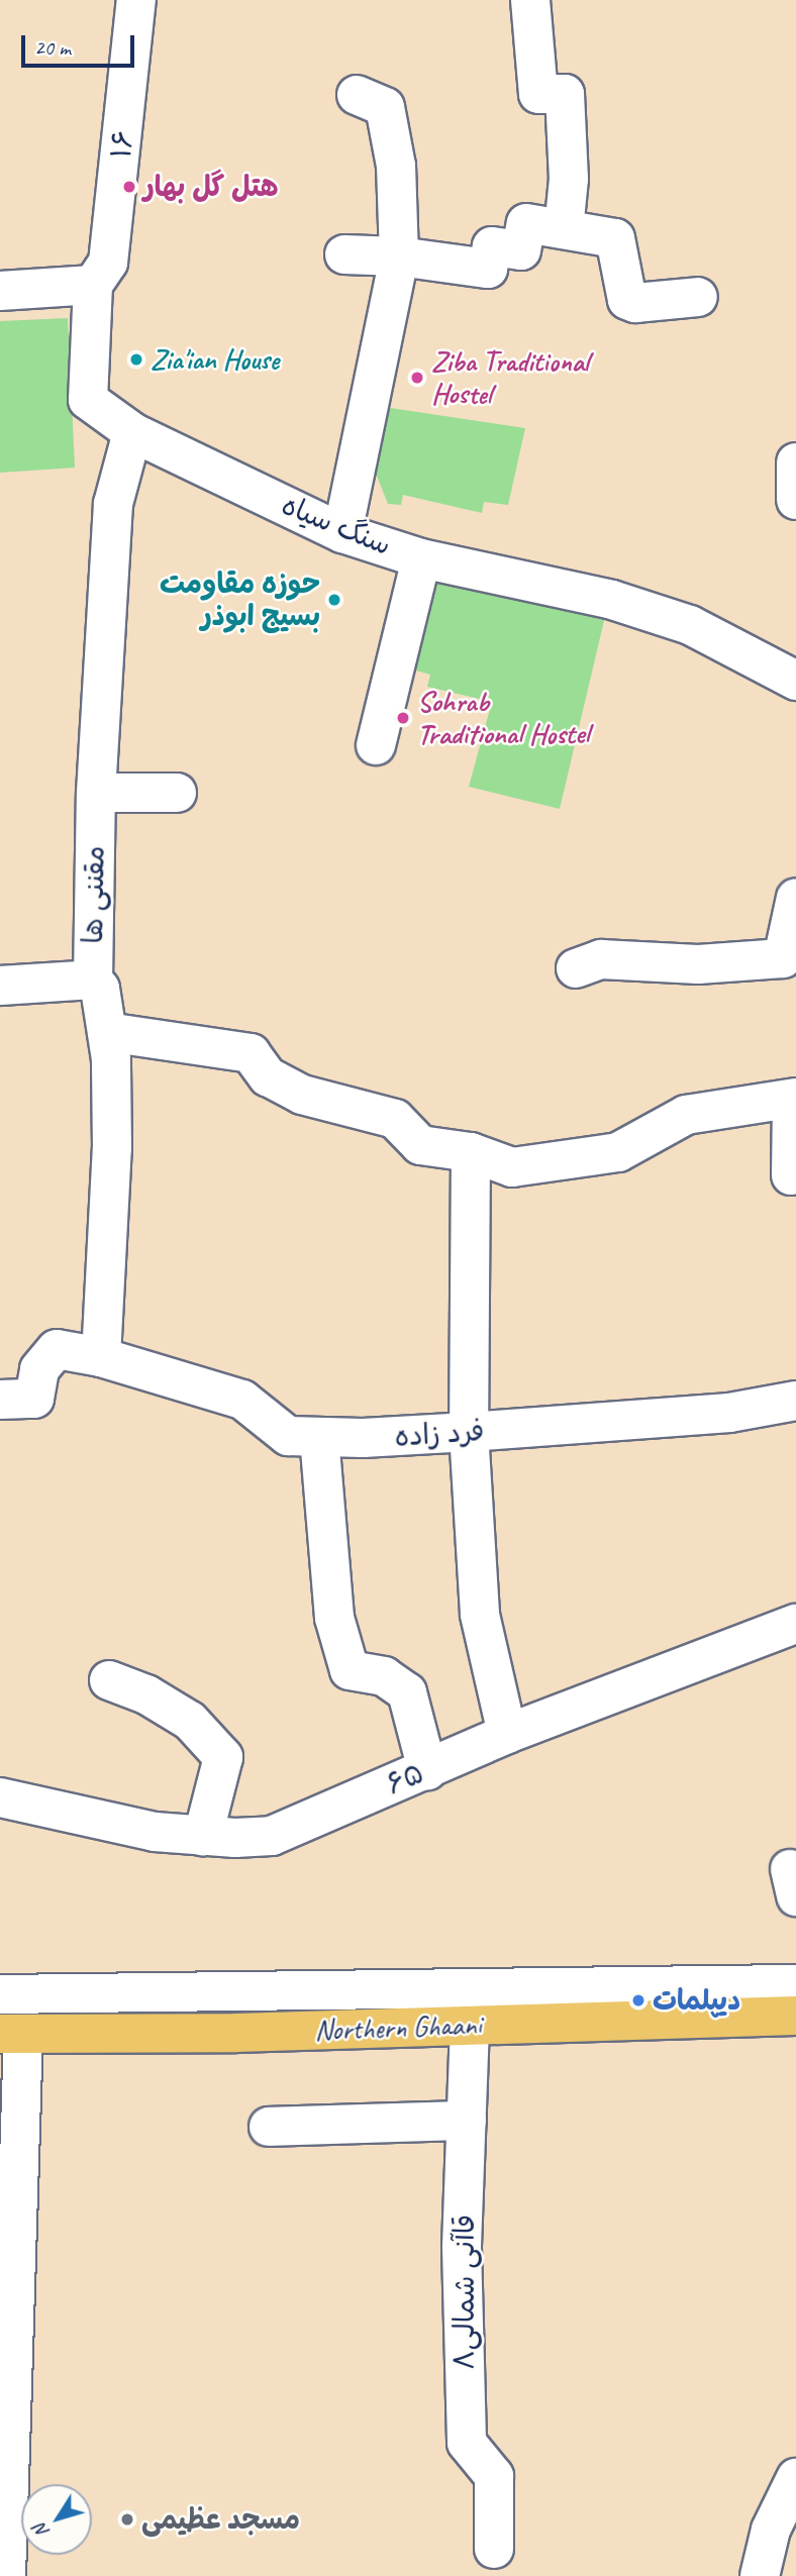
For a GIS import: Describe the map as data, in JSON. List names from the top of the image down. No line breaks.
{"streets":{"main road":["Northern Ghaani"],"street":["۱۶","سنگ سیاه","مقننی ها","فرد زاده","۶۵","قاآنی شمالی۸"]},"crossings":[["۱۶","سنگ سیاه"],["سنگ سیاه","مقننی ها"],["مقننی ها","فرد زاده"],["Northern Ghaani","قاآنی شمالی۸"]],"places":["هتل گل بهار","Zia'ian House","Ziba Traditional Hostel","حوزه مقاومت بسیج ابوذر","Sohrab Traditional Hostel","دیپلمات","مسجد عظیمی"],"scale_bar":"20 m","north":"bottom left"}
